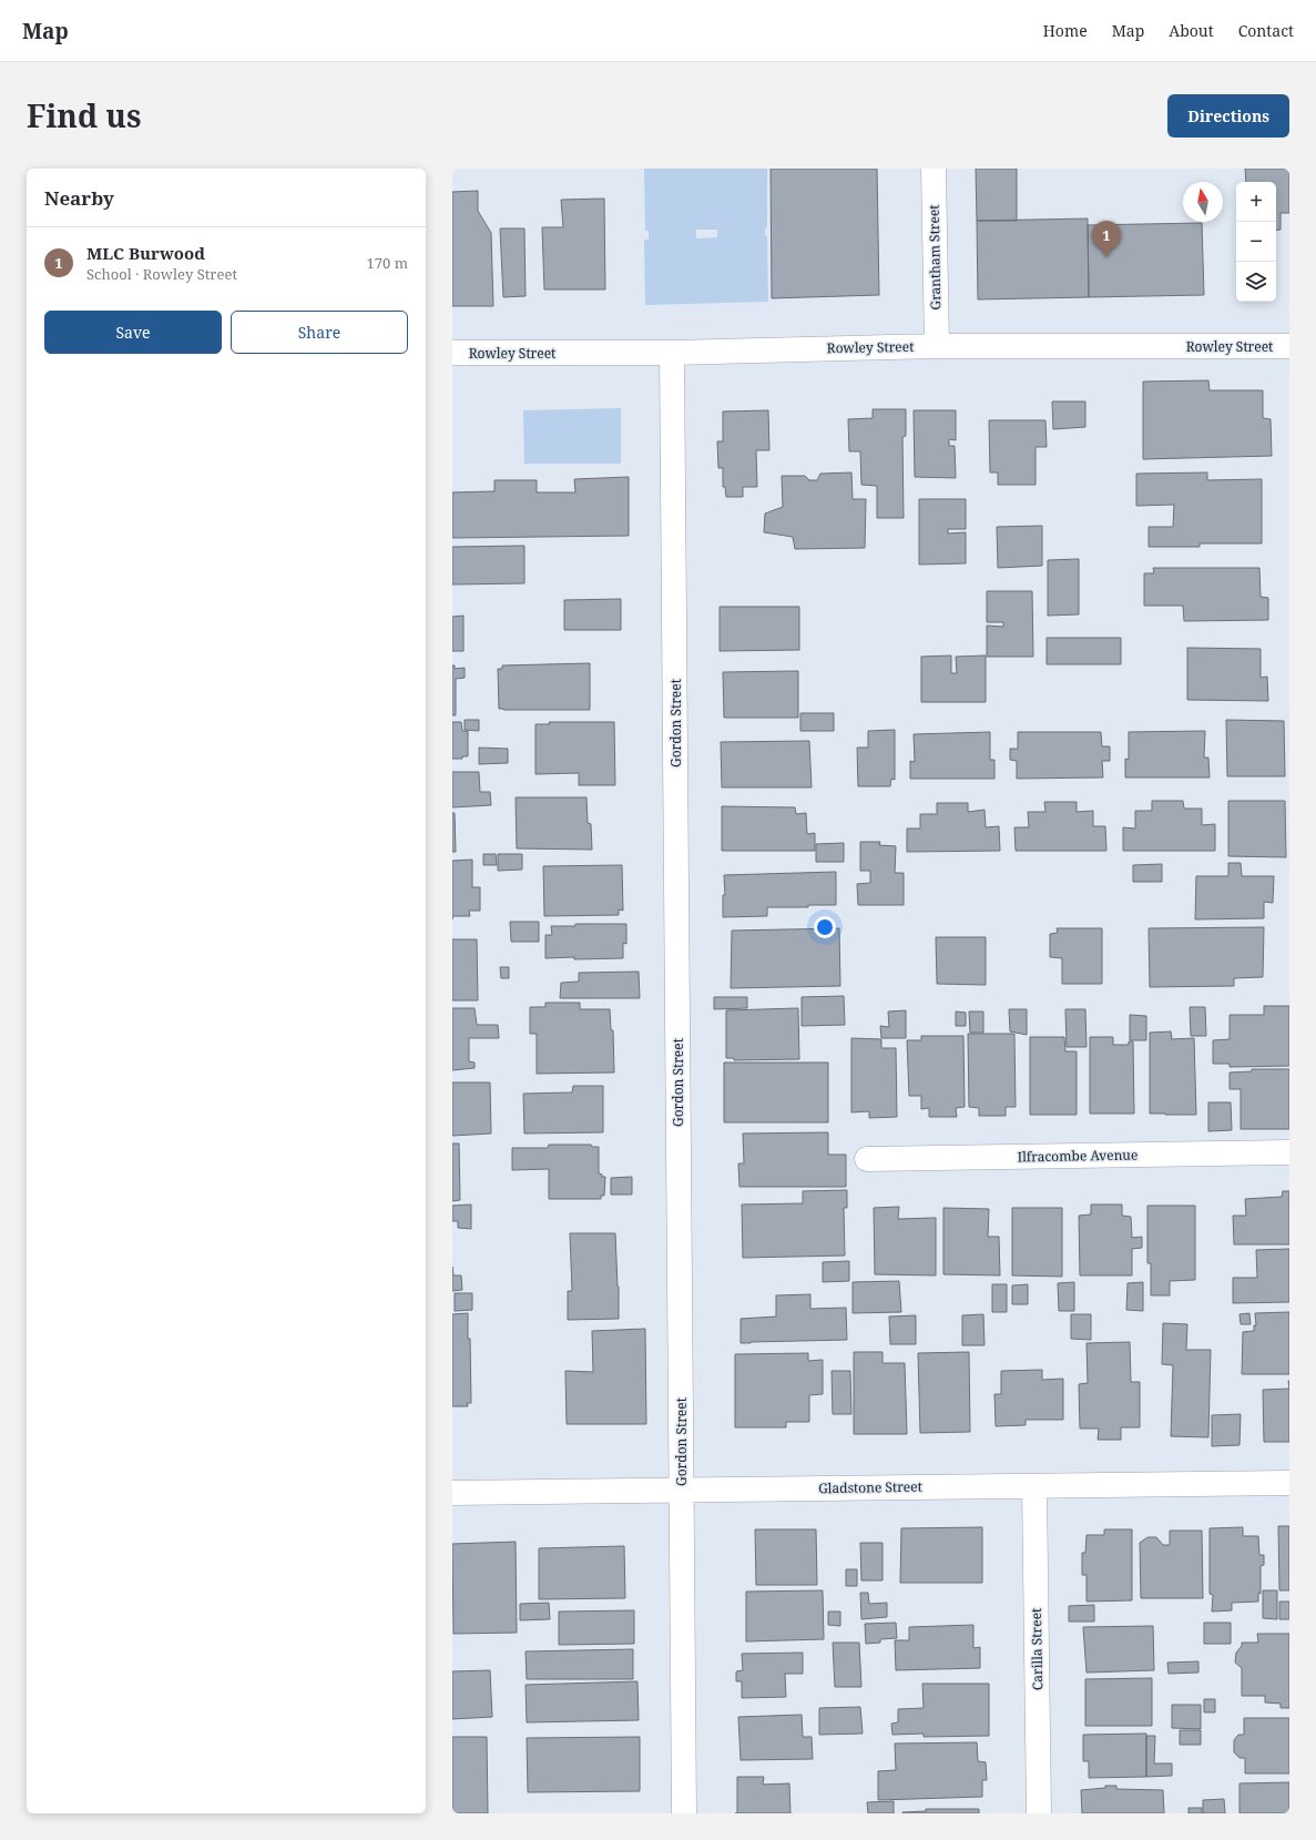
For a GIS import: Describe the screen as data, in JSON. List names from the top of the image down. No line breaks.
{"streets":{"street":["Grantham Street","Rowley Street","Gordon Street","Ilfracombe Avenue","Gladstone Street","Carilla Street"]},"crossings":[["Grantham Street","Rowley Street"],["Rowley Street","Gordon Street"],["Gordon Street","Gladstone Street"],["Gladstone Street","Carilla Street"]],"north":"top","page":{"header":"Map","nav":["Home","Map","About","Contact"],"title":"Find us","buttons":["Directions",["Save","Share"]],"heading":"Nearby","map_buttons":["+","−"],"pins":"1","list":[{"mark":"1","name":"MLC Burwood","note":"School · Rowley Street","value":"170 m"}]}}
